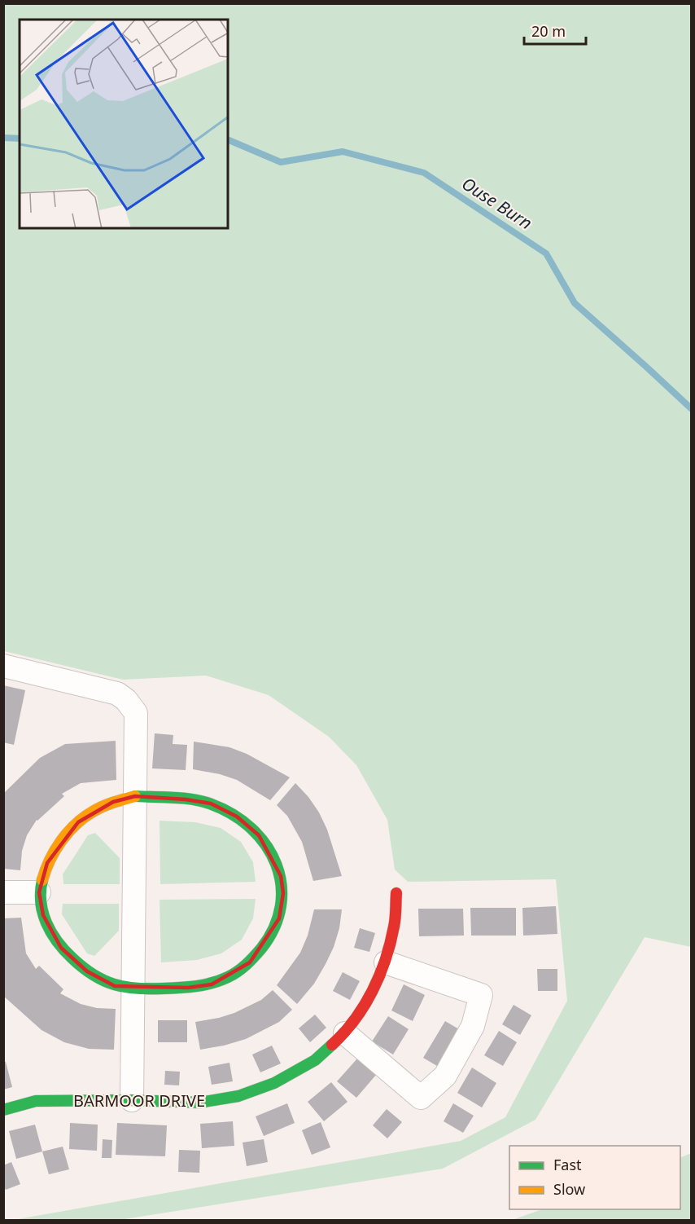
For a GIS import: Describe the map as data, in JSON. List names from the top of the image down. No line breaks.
{"streets":{"street":["BARMOOR DRIVE"]},"water":["Ouse Burn"],"legend":["Fast","Slow"],"scale_bar":"20 m"}
